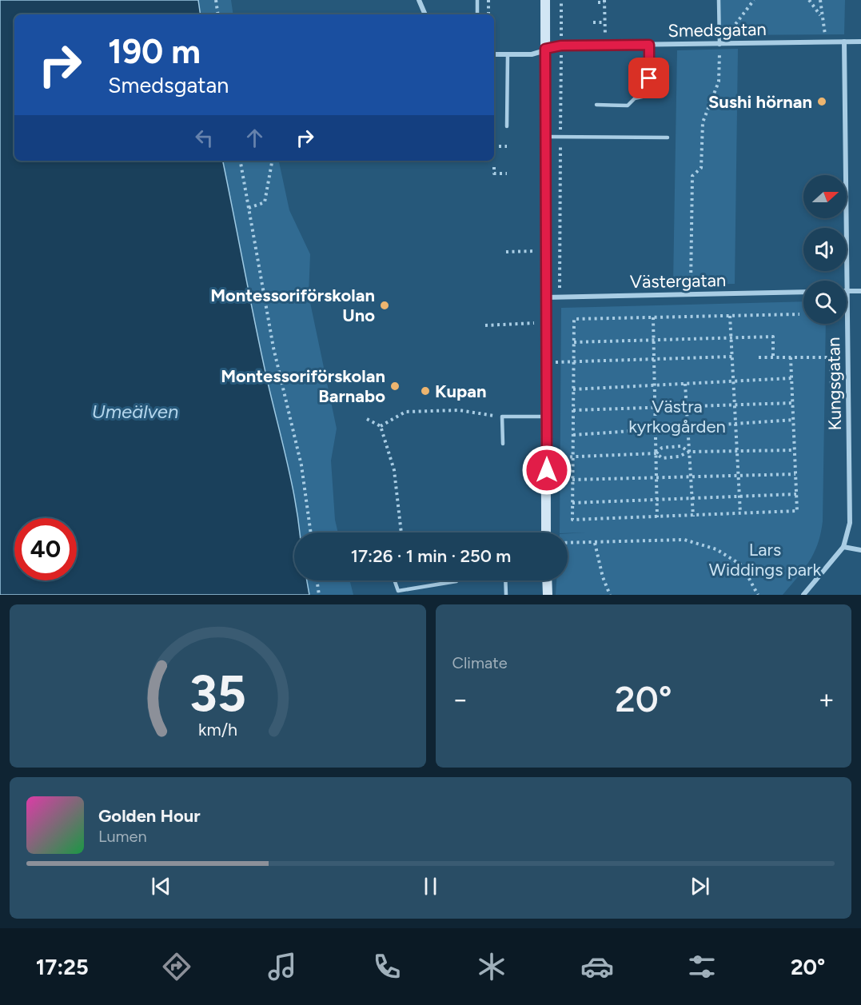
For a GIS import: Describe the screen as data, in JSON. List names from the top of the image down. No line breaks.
{"streets":{"street":["Smedsgatan","Västergatan","Kungsgatan"]},"crossings":[["Smedsgatan","Kungsgatan"]],"water":["Umeälven"],"parks":["Västra kyrkogården","Lars Widdings park"],"places":["Sushi hörnan","Montessoriförskolan Uno","Montessoriförskolan Barnabo","Kupan"],"north":"right","page":{"turn":["190 m","Smedsgatan"],"limit":"40","trip":"17:26 · 1 min · 250 m","tile":"Climate","heat":["−","20°","+"],"song":["Golden Hour","Lumen"],"tabs":["17:25","20°"],"gauge":["35","km/h"]}}
